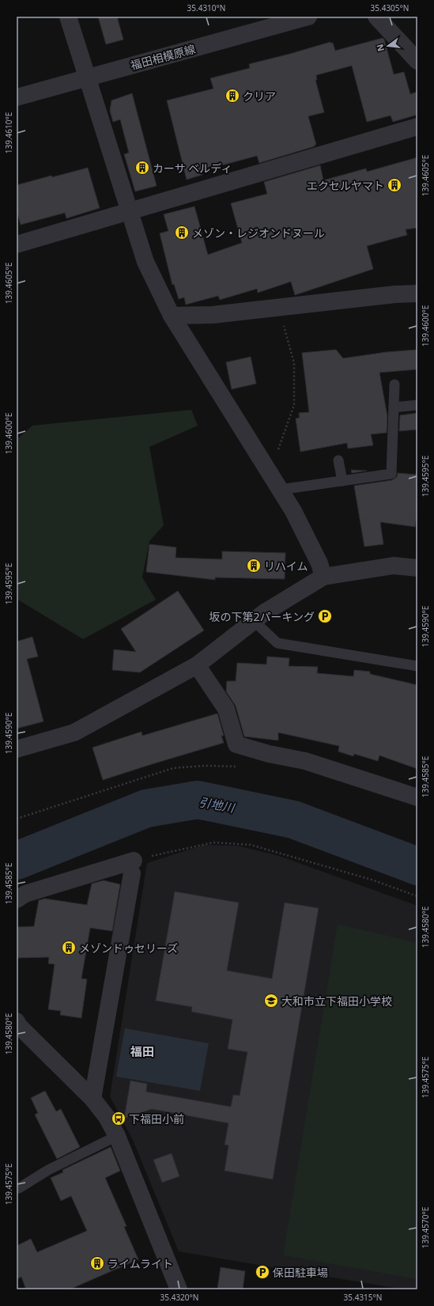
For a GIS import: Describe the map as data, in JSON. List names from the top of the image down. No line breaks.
{"streets":{"street":["福田相模原線"]},"districts":["福田"],"water":["引地川"],"places":{"building":["クリア","カーサ ベルディ","エクセルヤマト","メゾン・レジオンドヌール","リハイム","メゾンドゥセリーズ","ライムライト"],"parking":["坂の下第2パーキング","保田駐車場"],"school or university":["大和市立下福田小学校"],"bus stop":["下福田小前"]},"north":"left","coordinates":["35.4310°N","35.4305°N","139.4610°E","139.4605°E","139.4600°E","139.4595°E","139.4590°E","139.4585°E","139.4580°E","139.4575°E","139.4570°E","35.4320°N","35.4315°N"]}
